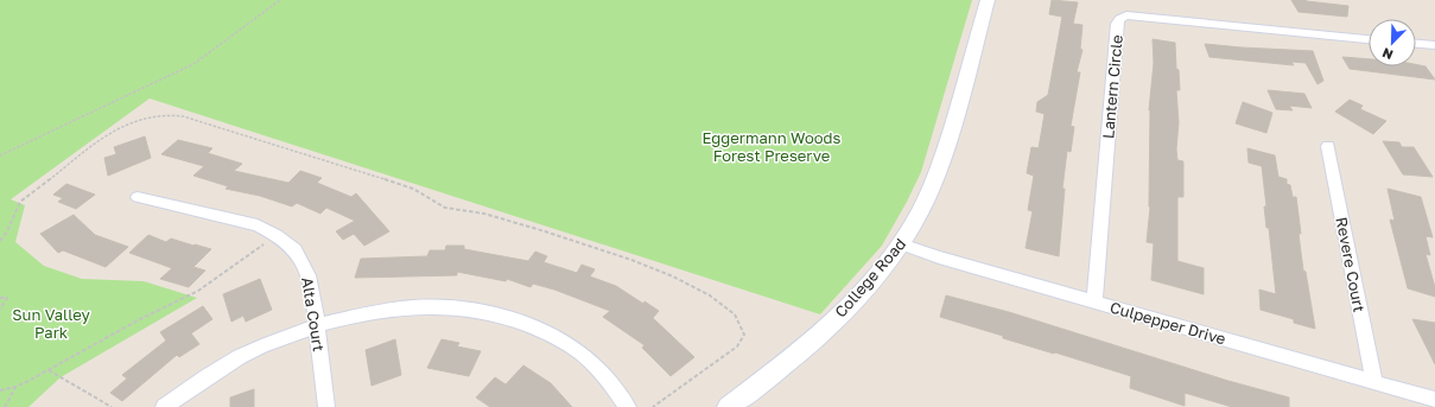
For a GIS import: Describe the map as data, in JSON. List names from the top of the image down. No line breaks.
{"streets":{"main road":["College Road"],"street":["Lantern Circle","Revere Court","Alta Court","Culpepper Drive"]},"crossings":[["Lantern Circle","Culpepper Drive"],["Revere Court","Culpepper Drive"],["College Road","Culpepper Drive"]],"parks":["Eggermann Woods Forest Preserve","Sun Valley Park"],"north":"bottom left"}
